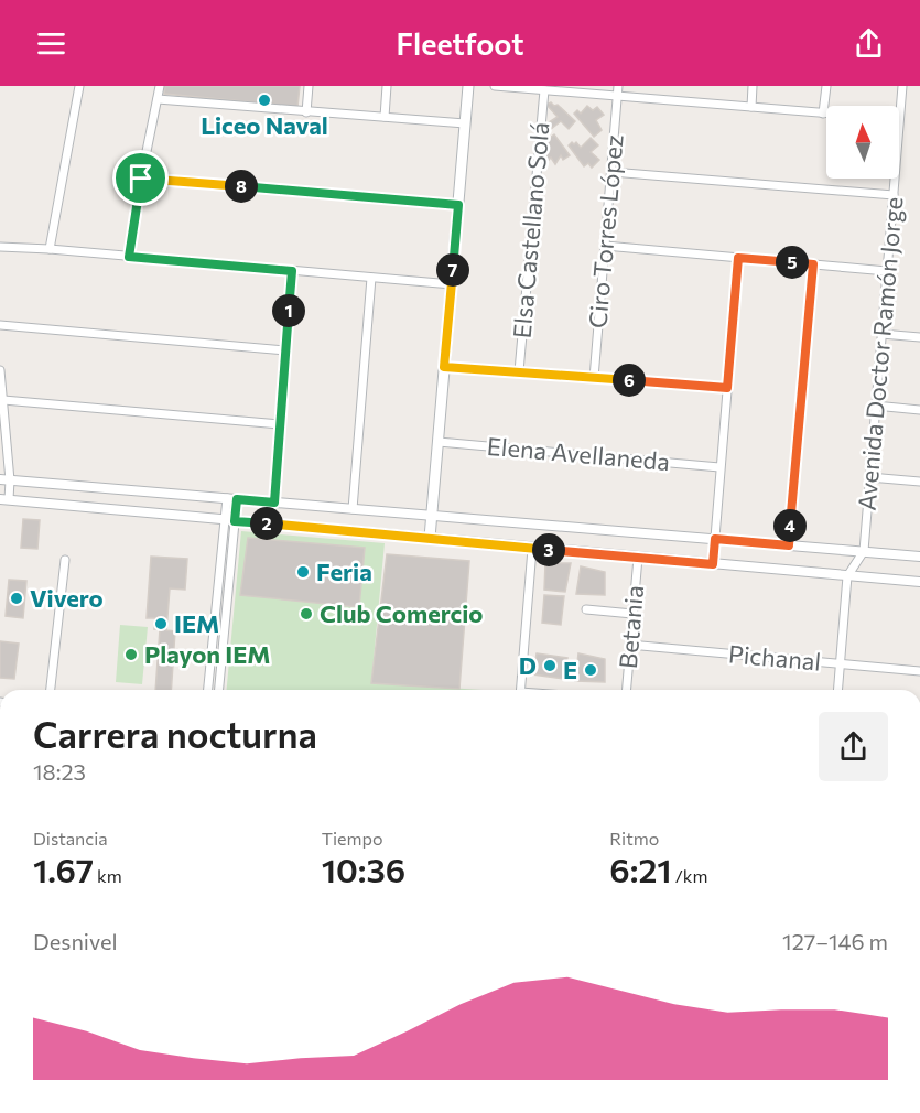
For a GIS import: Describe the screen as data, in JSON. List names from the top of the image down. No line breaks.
{"streets":{"street":["Elsa Castellano Solá","Ciro Torres López","Avenida Doctor Ramón Jorge","Elena Avellaneda","Betania","Pichanal"]},"crossings":[["Betania","Pichanal"]],"places":["Liceo Naval","Feria","Vivero","Club Comercio","IEM","Playon IEM","D","E"],"north":"top","page":{"header":"Fleetfoot","pins":["8","5","7","1","6","2","4","3"],"heading":["Carrera nocturna","18:23"],"stats":[["Distancia","1.67 km"],["Tiempo","10:36"],["Ritmo","6:21 /km"]],"chart":["Desnivel","127–146 m"]}}
